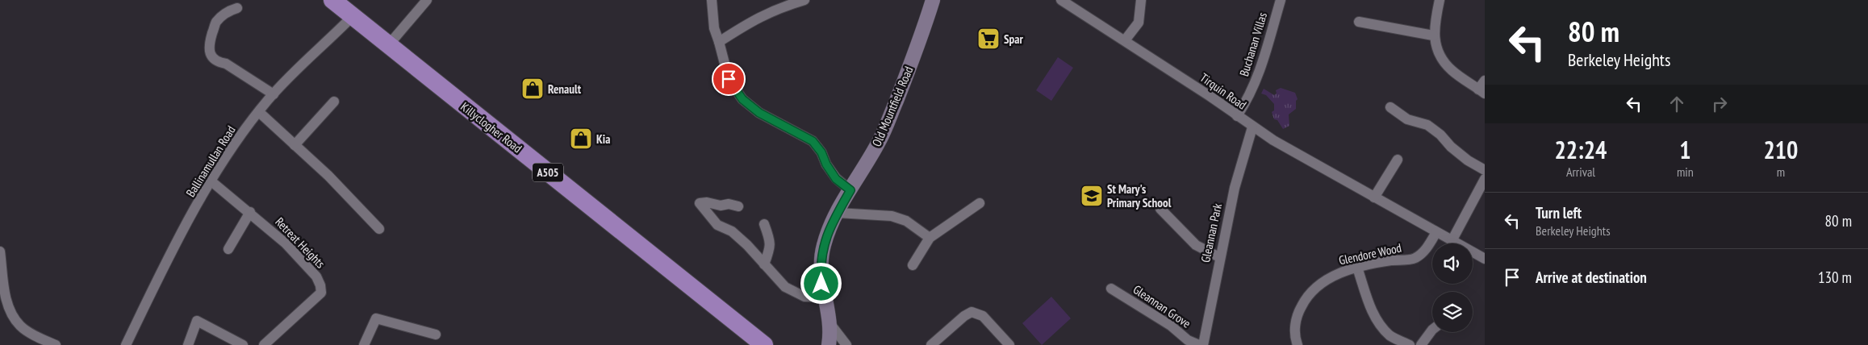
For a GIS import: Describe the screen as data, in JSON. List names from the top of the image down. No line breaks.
{"streets":{"highway":["Killyclogher Road","A505"],"street":["Buchanan Villas","Tirquin Road","Old Mountfield Road","Ballinamullan Road","Gleannan Park","Retreat Heights","Glendore Wood","Gleannan Grove"]},"crossings":[["Buchanan Villas","Tirquin Road"],["Tirquin Road","Gleannan Park"],["Tirquin Road","Glendore Wood"],["Killyclogher Road","Ballinamullan Road"],["Ballinamullan Road","Retreat Heights"]],"places":{"supermarket":["Spar"],"shop":["Renault","Kia"],"school or university":["St Mary's Primary School"]},"page":{"turn":["80 m","Berkeley Heights"],"eta":["22:24","Arrival","1","min","210","m"],"list":[{"name":"Turn left","note":"Berkeley Heights","value":"80 m"},{"name":"Arrive at destination","value":"130 m"}]}}
